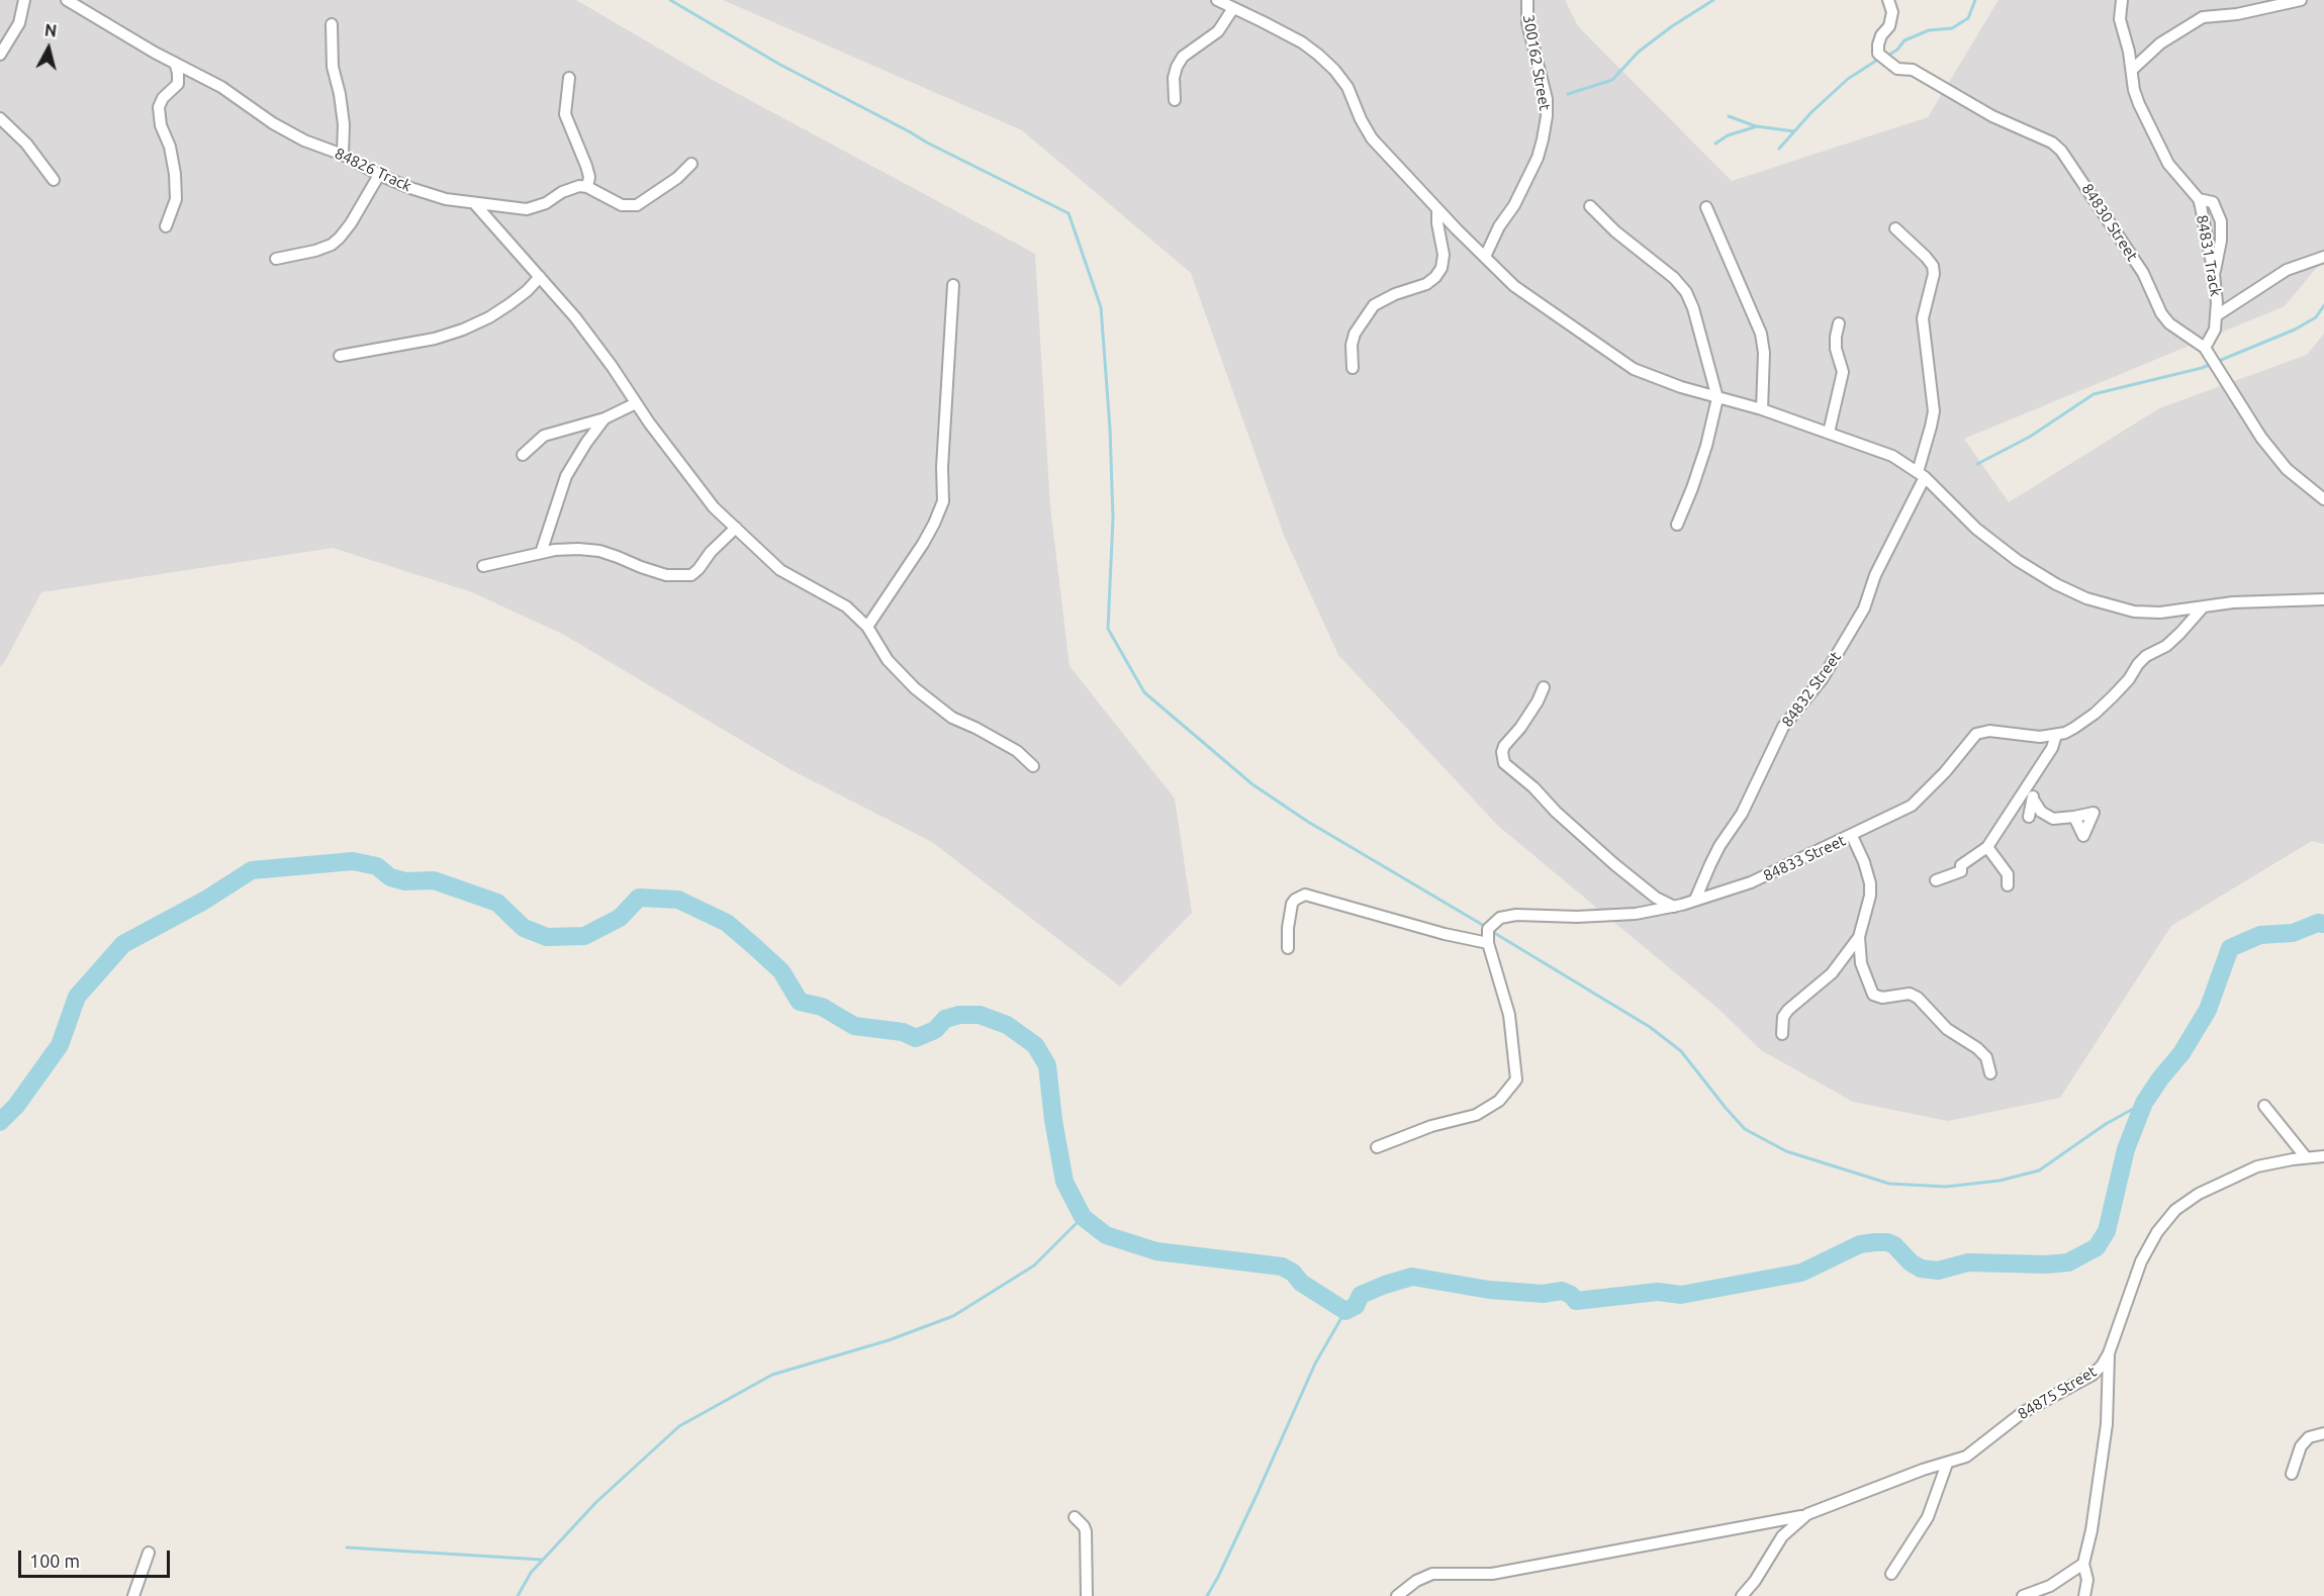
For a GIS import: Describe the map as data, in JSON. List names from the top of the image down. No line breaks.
{"streets":{"street":["300162 Street","84826 Track","84830 Street","84831 Track","84832 Street","84833 Street","84875 Street"]},"crossings":[["84830 Street","84831 Track"],["84832 Street","84833 Street"]],"scale_bar":"100 m","north":"top"}
